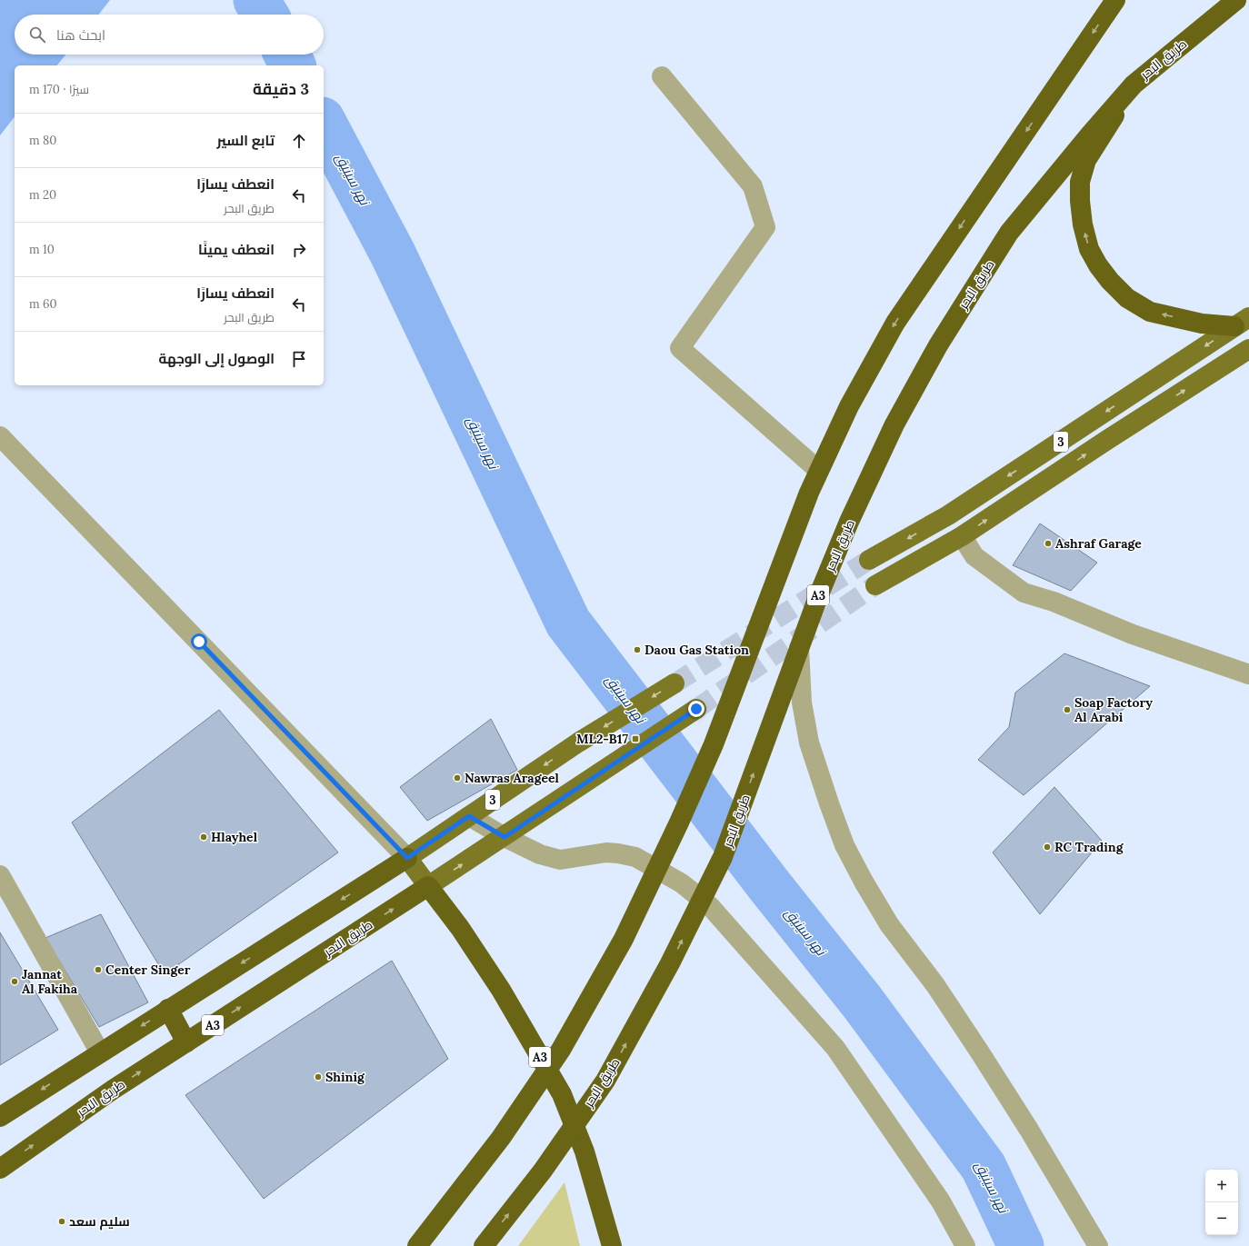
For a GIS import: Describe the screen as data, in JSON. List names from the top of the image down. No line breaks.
{"streets":{"highway":["طريق البحر","A3"],"main road":["3"]},"crossings":[["طريق البحر","A3"]],"water":["نهر سينيق"],"places":{"other":["Ashraf Garage","Daou Gas Station","Soap Factory Al Arabi","Nawras Arageel","Hlayhel","RC Trading","Center Singer","Jannat Al Fakiha","Shinig","سليم سعد"],"transit":["ML2-B17"]},"page":{"search":"ابحث هنا","heading":["3 دقيقة","سيرًا · 170 m"],"list":[["تابع السير","80 m"],["انعطف يسارًا","طريق البحر","20 m"],["انعطف يمينًا","10 m"],["انعطف يسارًا","طريق البحر","60 m"],"الوصول إلى الوجهة"],"map_buttons":["+","−"]}}
